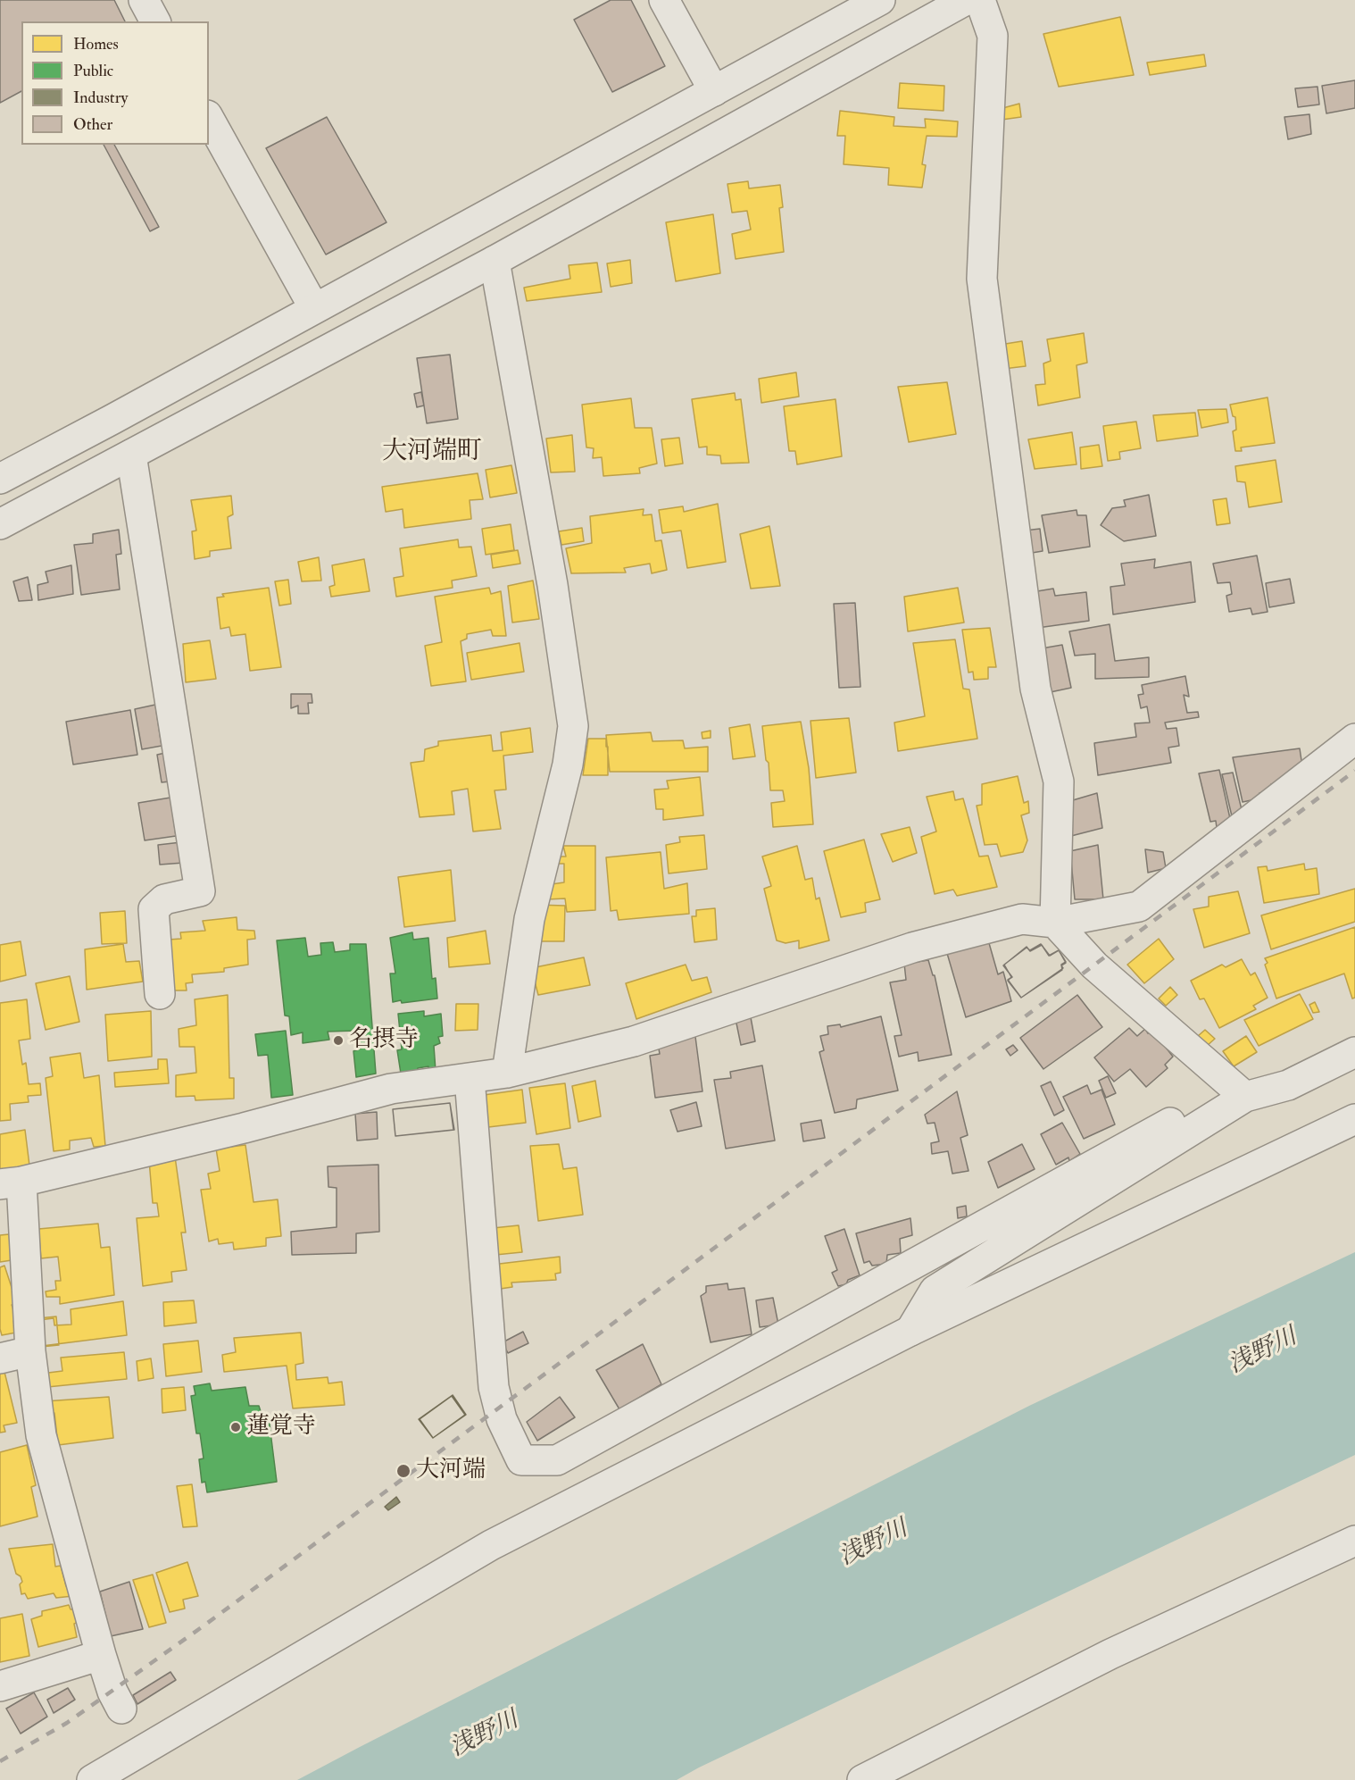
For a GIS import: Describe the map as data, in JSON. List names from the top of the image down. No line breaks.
{"districts":["大河端町"],"water":["浅野川"],"places":["名摂寺","蓮覚寺","大河端"],"legend":["Homes","Public","Industry","Other"]}
